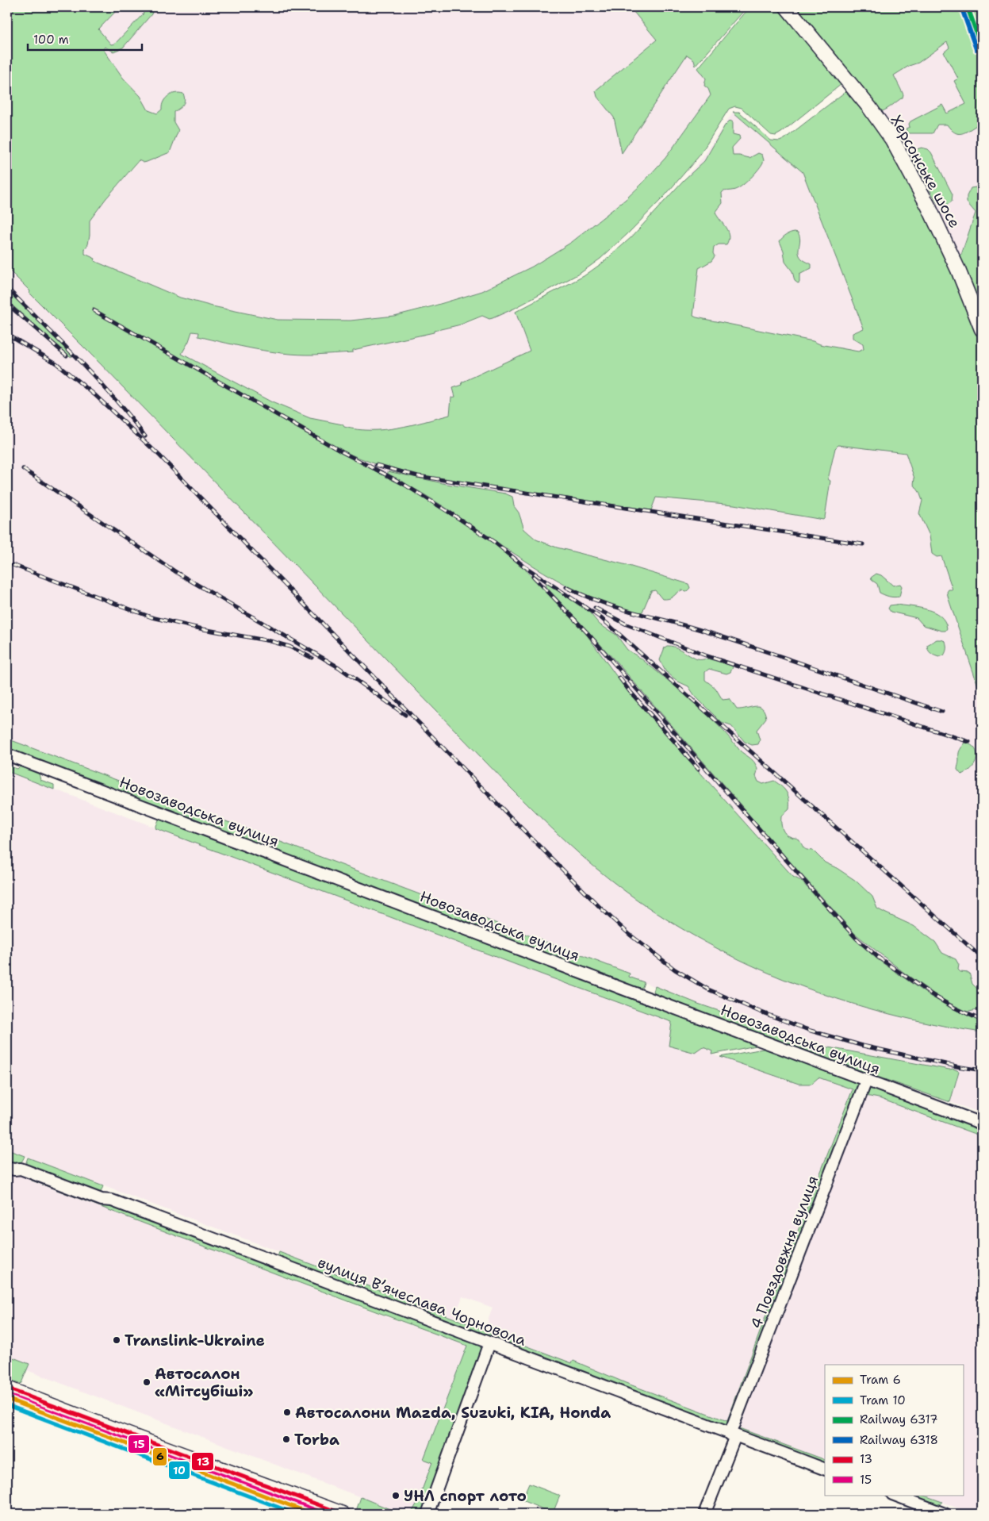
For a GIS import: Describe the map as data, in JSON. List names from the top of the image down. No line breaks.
{"streets":{"main road":["Херсонське шосе"],"street":["Новозаводська вулиця","4 Повздовжня вулиця","вулиця Вʼячеслава Чорновола"]},"crossings":[["Новозаводська вулиця","4 Повздовжня вулиця"],["4 Повздовжня вулиця","вулиця Вʼячеслава Чорновола"]],"places":["Translink-Ukraine","Автосалон «Мітсубіші»","Автосалони Mazda, Suzuki, KIA, Honda","Torba","УНЛ спорт лото"],"lines":["rail line 6317","rail line 6318","transit line 13","transit line 15","tram line 6","tram line 10"],"legend":["Tram 6","Tram 10","Railway 6317","Railway 6318","13","15"],"scale_bar":"100 m"}
